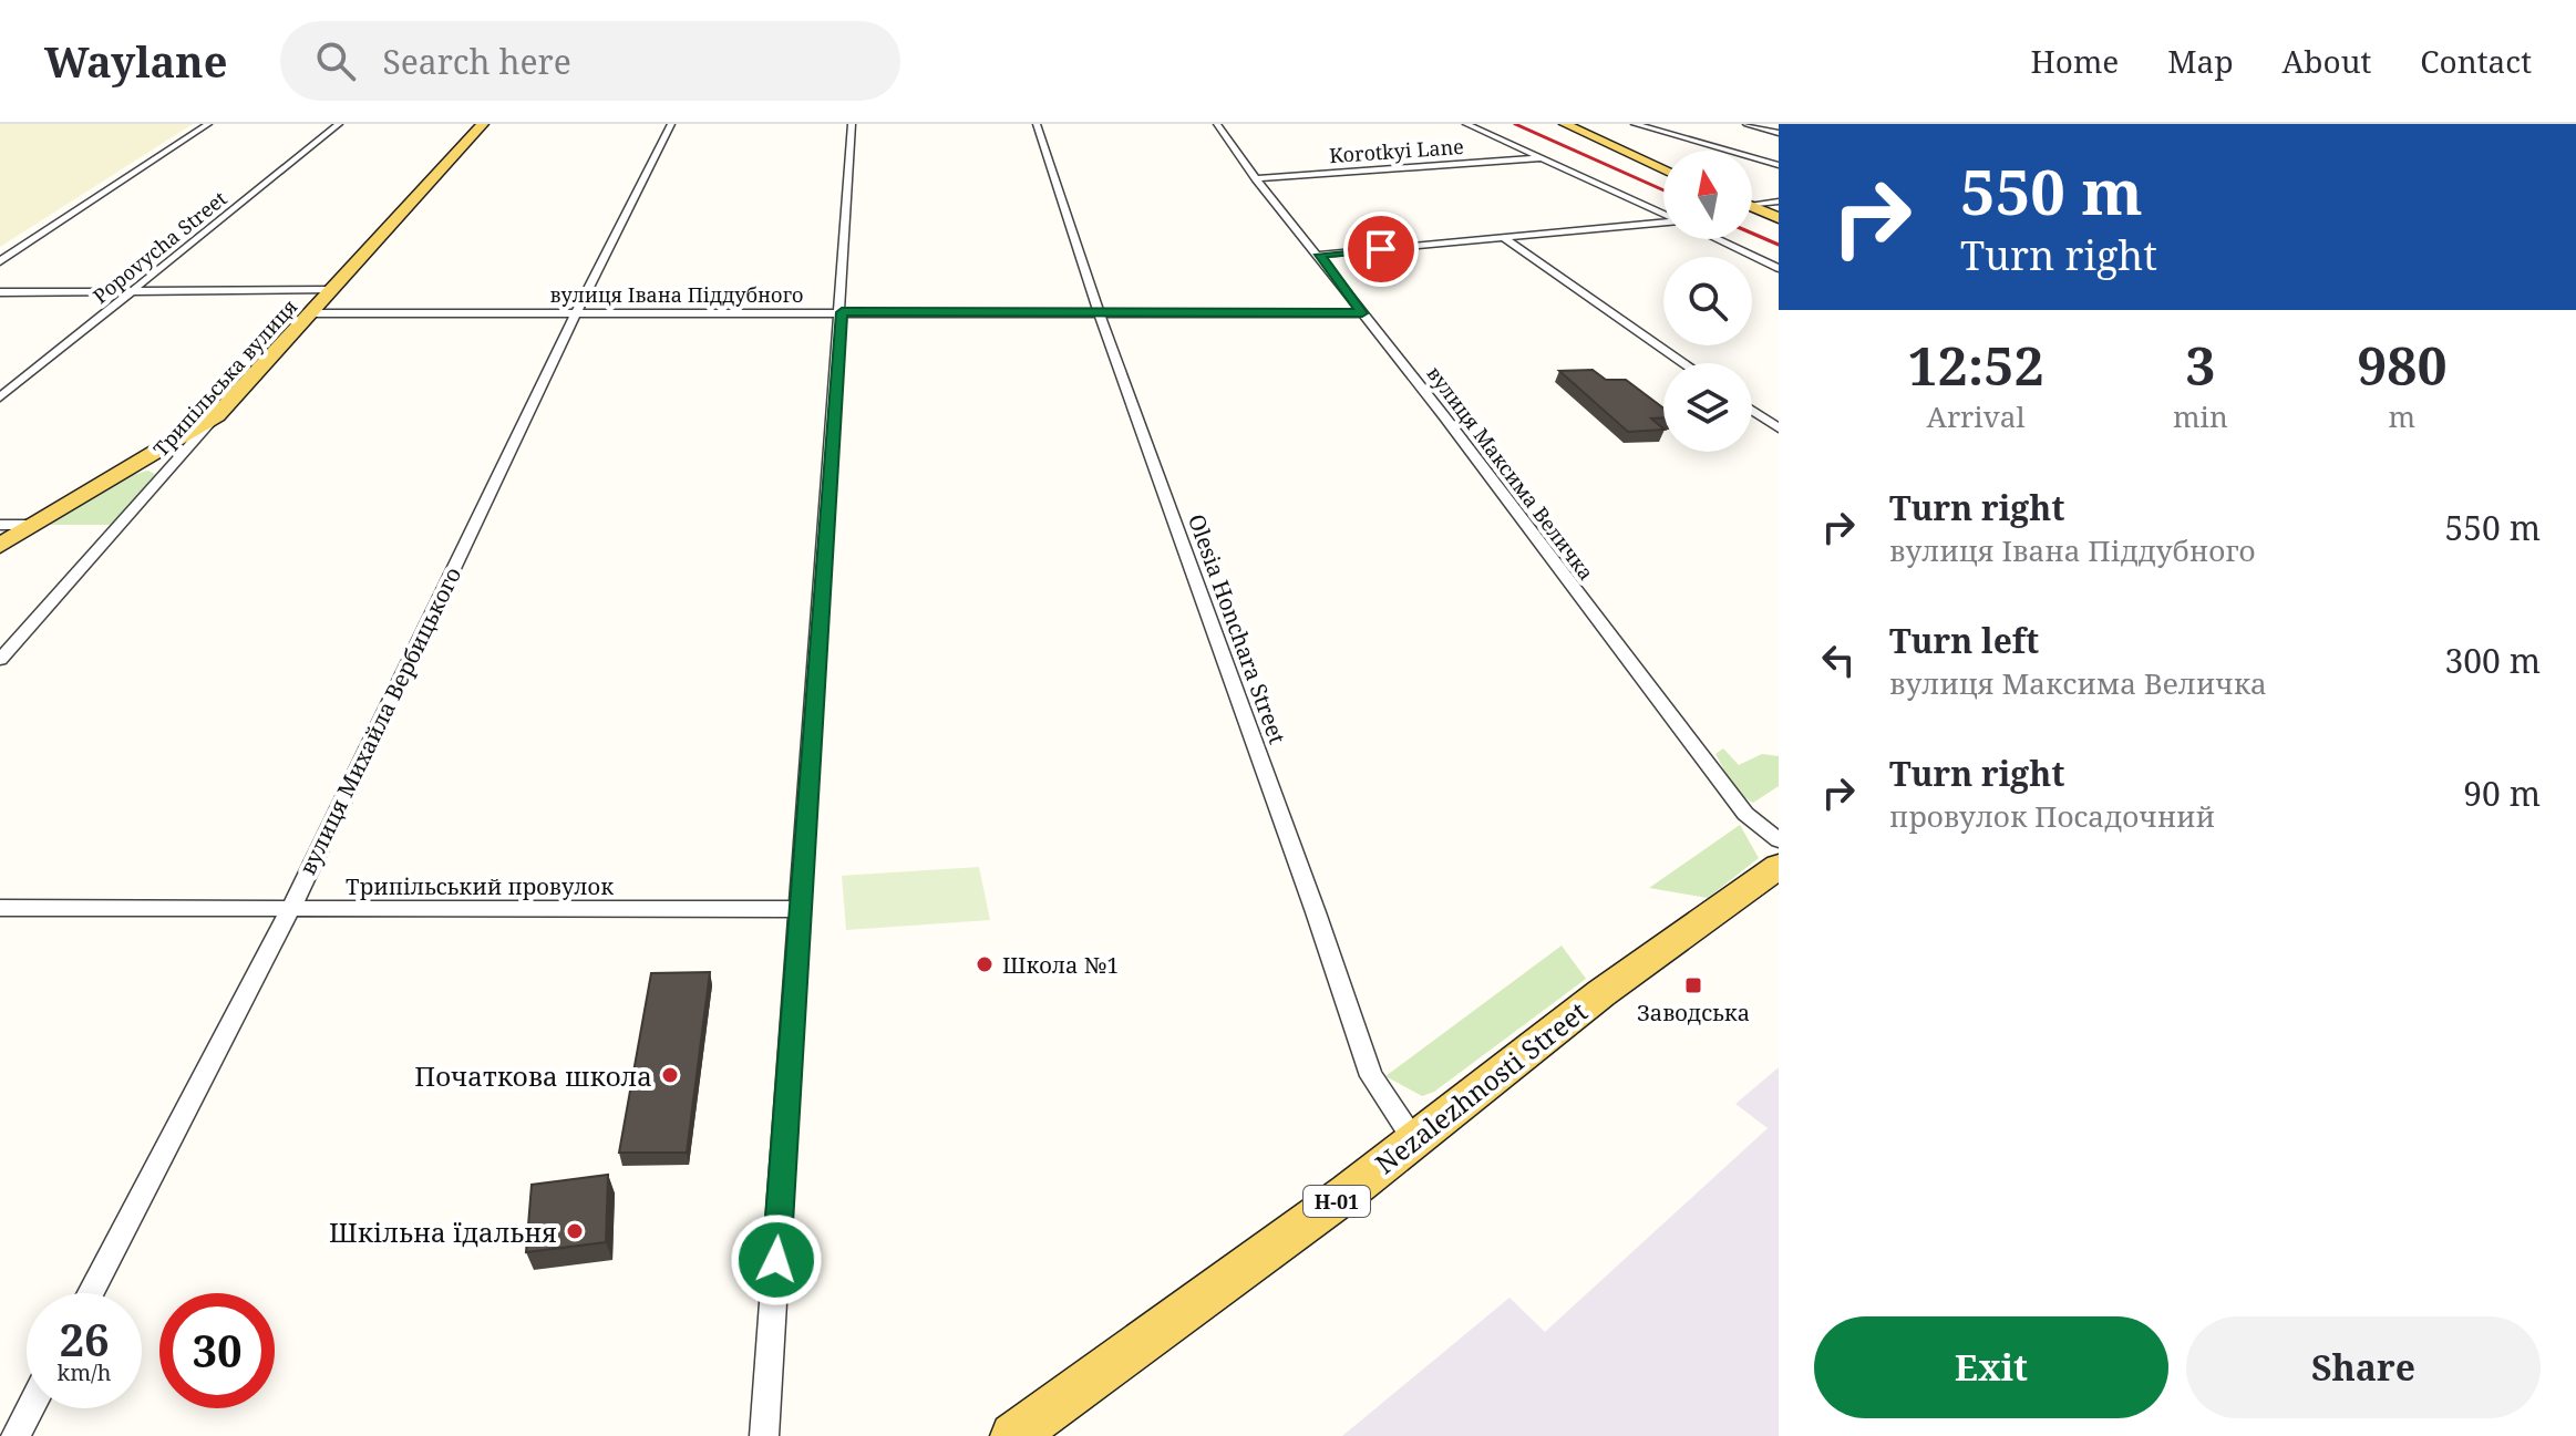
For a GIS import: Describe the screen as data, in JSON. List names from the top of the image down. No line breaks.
{"streets":{"main road":["Трипільська вулиця","Nezalezhnosti Street","Н-01"],"street":["Korotkyi Lane","Popovycha Street","вулиця Івана Піддубного","вулиця Максима Величка","Olesia Honchara Street","вулиця Михайла Вербицького","Трипільський провулок"]},"crossings":[["Korotkyi Lane","вулиця Максима Величка"],["вулиця Івана Піддубного","Трипільська вулиця"],["вулиця Івана Піддубного","вулиця Максима Величка"],["вулиця Івана Піддубного","Olesia Honchara Street"],["вулиця Івана Піддубного","вулиця Михайла Вербицького"],["Olesia Honchara Street","Nezalezhnosti Street"],["вулиця Михайла Вербицького","Трипільський провулок"]],"places":{"other":["Школа №1","Початкова школа","Шкільна їдальня"],"transit":["Заводська"]},"north":"top","page":{"header":"Waylane","search":"Search here","nav":["Home","Map","About","Contact"],"turn":["550 m","Turn right"],"eta":["12:52","Arrival","3","min","980","m"],"list":[{"name":"Turn right","note":"вулиця Івана Піддубного","value":"550 m"},{"name":"Turn left","note":"вулиця Максима Величка","value":"300 m"},{"name":"Turn right","note":"провулок Посадочний","value":"90 m"}],"speed":"26 km/h","limit":"30","buttons":["Exit","Share"]}}
